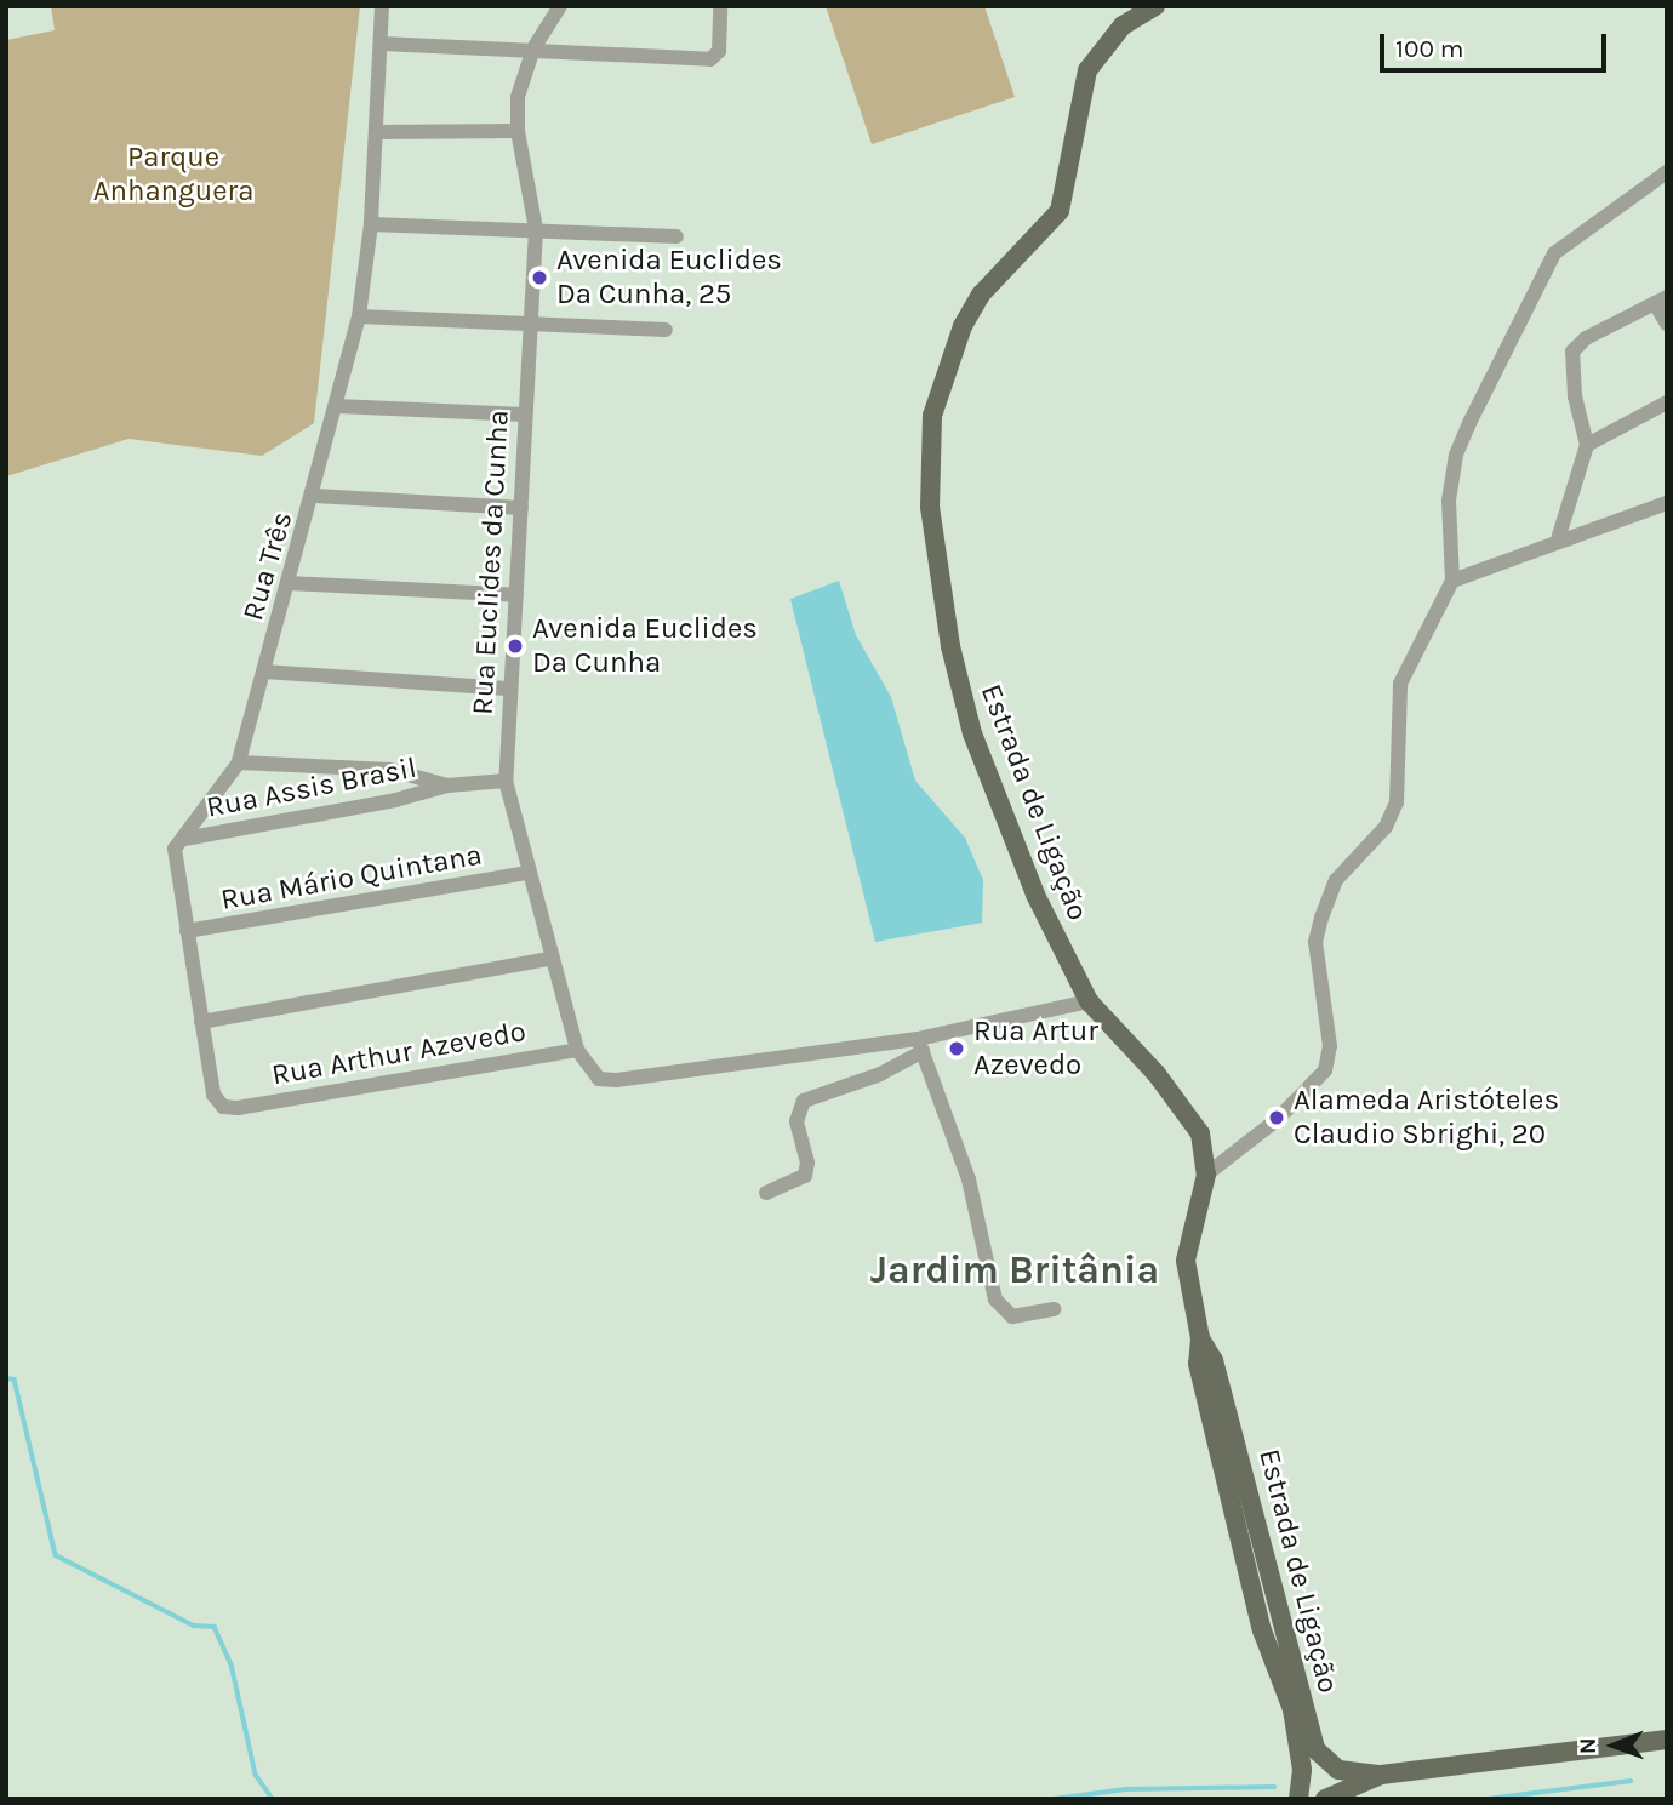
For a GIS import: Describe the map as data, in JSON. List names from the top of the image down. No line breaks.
{"streets":{"main road":["Estrada de Ligação"],"street":["Rua Euclides da Cunha","Rua Três","Rua Assis Brasil","Rua Mário Quintana","Rua Arthur Azevedo"]},"crossings":[["Rua Euclides da Cunha","Estrada de Ligação"],["Rua Euclides da Cunha","Rua Mário Quintana"],["Rua Euclides da Cunha","Rua Arthur Azevedo"],["Rua Três","Rua Assis Brasil"],["Rua Três","Rua Mário Quintana"],["Rua Três","Rua Arthur Azevedo"]],"districts":["Jardim Britânia"],"parks":["Parque Anhanguera"],"places":["Avenida Euclides Da Cunha, 25","Avenida Euclides Da Cunha","Rua Artur Azevedo","Alameda Aristóteles Claudio Sbrighi, 20"],"scale_bar":"100 m","north":"left"}
